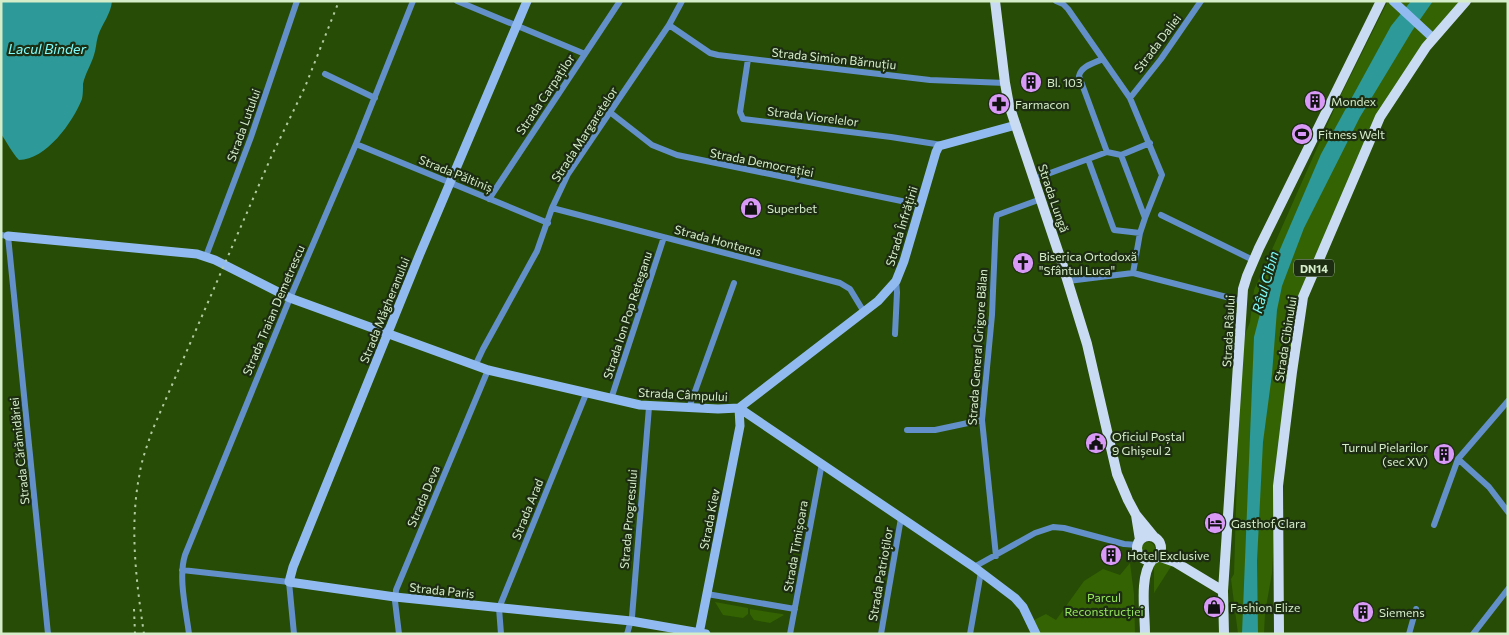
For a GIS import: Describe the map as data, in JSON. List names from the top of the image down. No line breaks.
{"streets":{"main road":["Strada Lungă","DN14","Strada Râului","Strada Cibinului"],"street":["Strada Daliei","Strada Simion Bărnuțiu","Strada Carpaților","Strada Viorelelor","Strada Lutului","Strada Margaretelor","Strada Democrației","Strada Păltiniș","Strada Înfrățirii","Strada Honterus","Strada Traian Demetrescu","Strada Măgheranului","Strada Ion Pop Reteganu","Strada General Grigore Bălan","Strada Câmpului","Strada Cărămidăriei","Strada Deva","Strada Arad","Strada Progresului","Strada Kiev","Strada Timișoara","Strada Patrioților","Strada Paris"]},"crossings":[["Strada Simion Bărnuțiu","Strada Viorelelor"],["Strada Simion Bărnuțiu","Strada Margaretelor"],["Strada Simion Bărnuțiu","Strada Lungă"],["Strada Carpaților","Strada Păltiniș"],["Strada Viorelelor","Strada Înfrățirii"],["Strada Lutului","Strada Câmpului"],["Strada Margaretelor","Strada Democrației"],["Strada Margaretelor","Strada Păltiniș"],["Strada Margaretelor","Strada Honterus"],["Strada Margaretelor","Strada Câmpului"],["Strada Democrației","Strada Înfrățirii"],["Strada Păltiniș","Strada Traian Demetrescu"],["Strada Păltiniș","Strada Măgheranului"],["Strada Lungă","Strada Râului"],["Strada Lungă","Strada General Grigore Bălan"],["Strada Înfrățirii","Strada Honterus"],["Strada Înfrățirii","Strada Câmpului"],["Strada Înfrățirii","Strada Kiev"],["Strada Honterus","Strada Ion Pop Reteganu"],["Strada Traian Demetrescu","Strada Câmpului"],["Strada Traian Demetrescu","Strada Paris"],["Strada Măgheranului","Strada Câmpului"],["Strada Măgheranului","Strada Paris"],["Strada Ion Pop Reteganu","Strada Câmpului"],["Strada Câmpului","Strada Cărămidăriei"],["Strada Câmpului","Strada Deva"],["Strada Câmpului","Strada Arad"],["Strada Câmpului","Strada Progresului"],["Strada Câmpului","Strada Kiev"],["Strada Câmpului","Strada Timișoara"],["Strada Câmpului","Strada Patrioților"],["Strada Deva","Strada Paris"],["Strada Arad","Strada Paris"],["Strada Progresului","Strada Paris"],["Strada Kiev","Strada Paris"]],"water":["Lacul Binder","Râul Cibin"],"parks":["Parcul Reconstrucției"],"places":{"building":["Bl. 103","Mondex","Turnul Pielarilor (sec XV)","Hotel Exclusive","Siemens"],"pharmacy":["Farmacon"],"sports":["Fitness Welt"],"shop":["Superbet","Fashion Elize"],"church":["Biserica Ortodoxă \"Sfântul Luca\""],"public building":["Oficiul Poștal 9 Ghișeul 2"],"hotel":["Gasthof Clara"]}}
